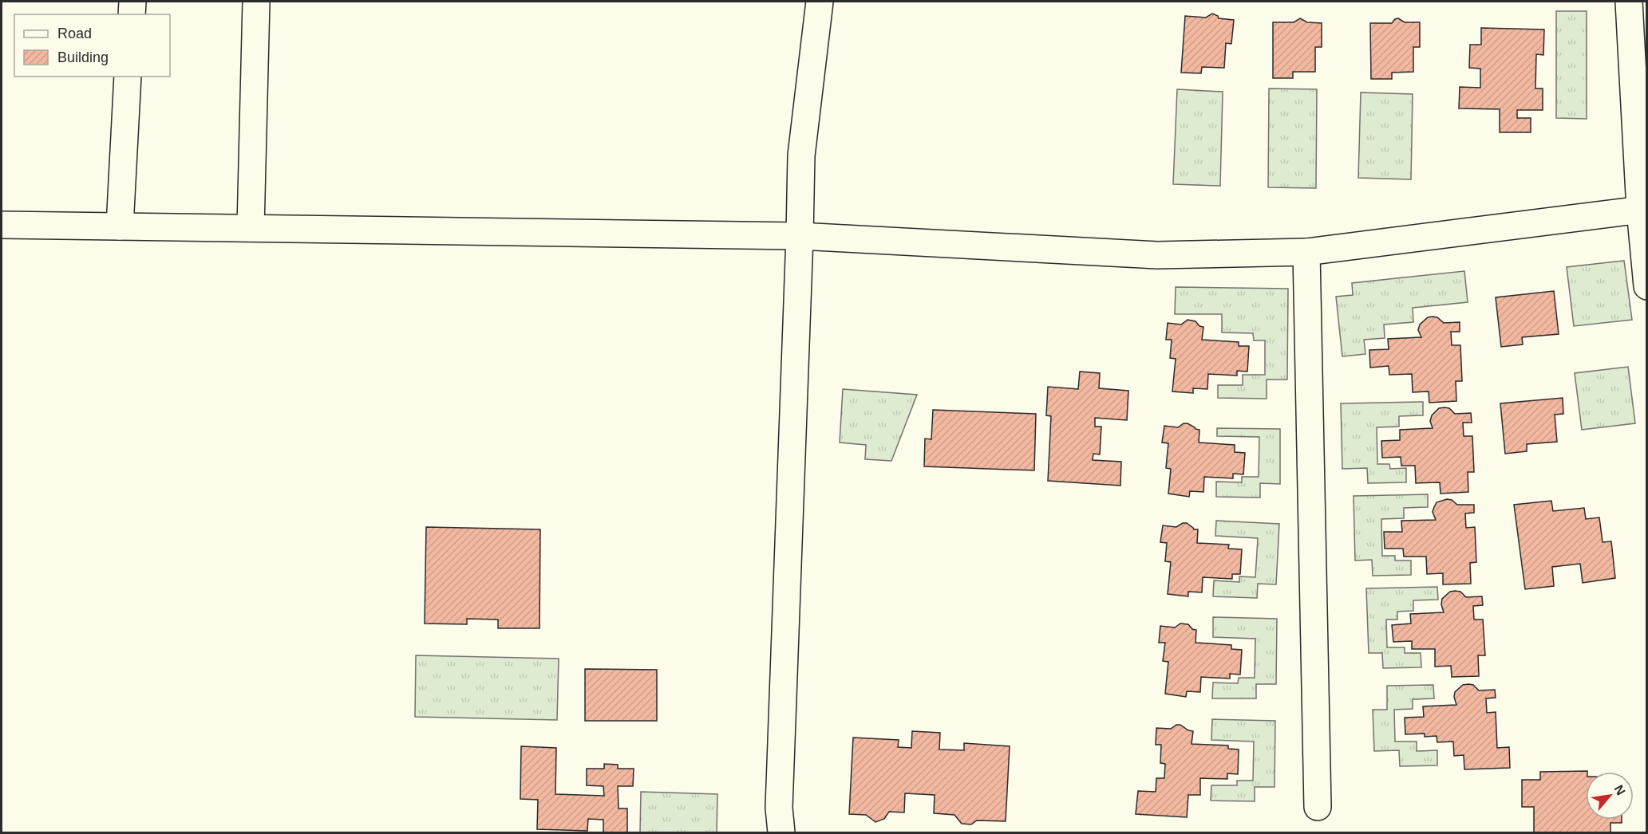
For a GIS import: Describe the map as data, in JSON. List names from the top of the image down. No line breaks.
{"legend":["Road","Building"],"north":"top right"}
